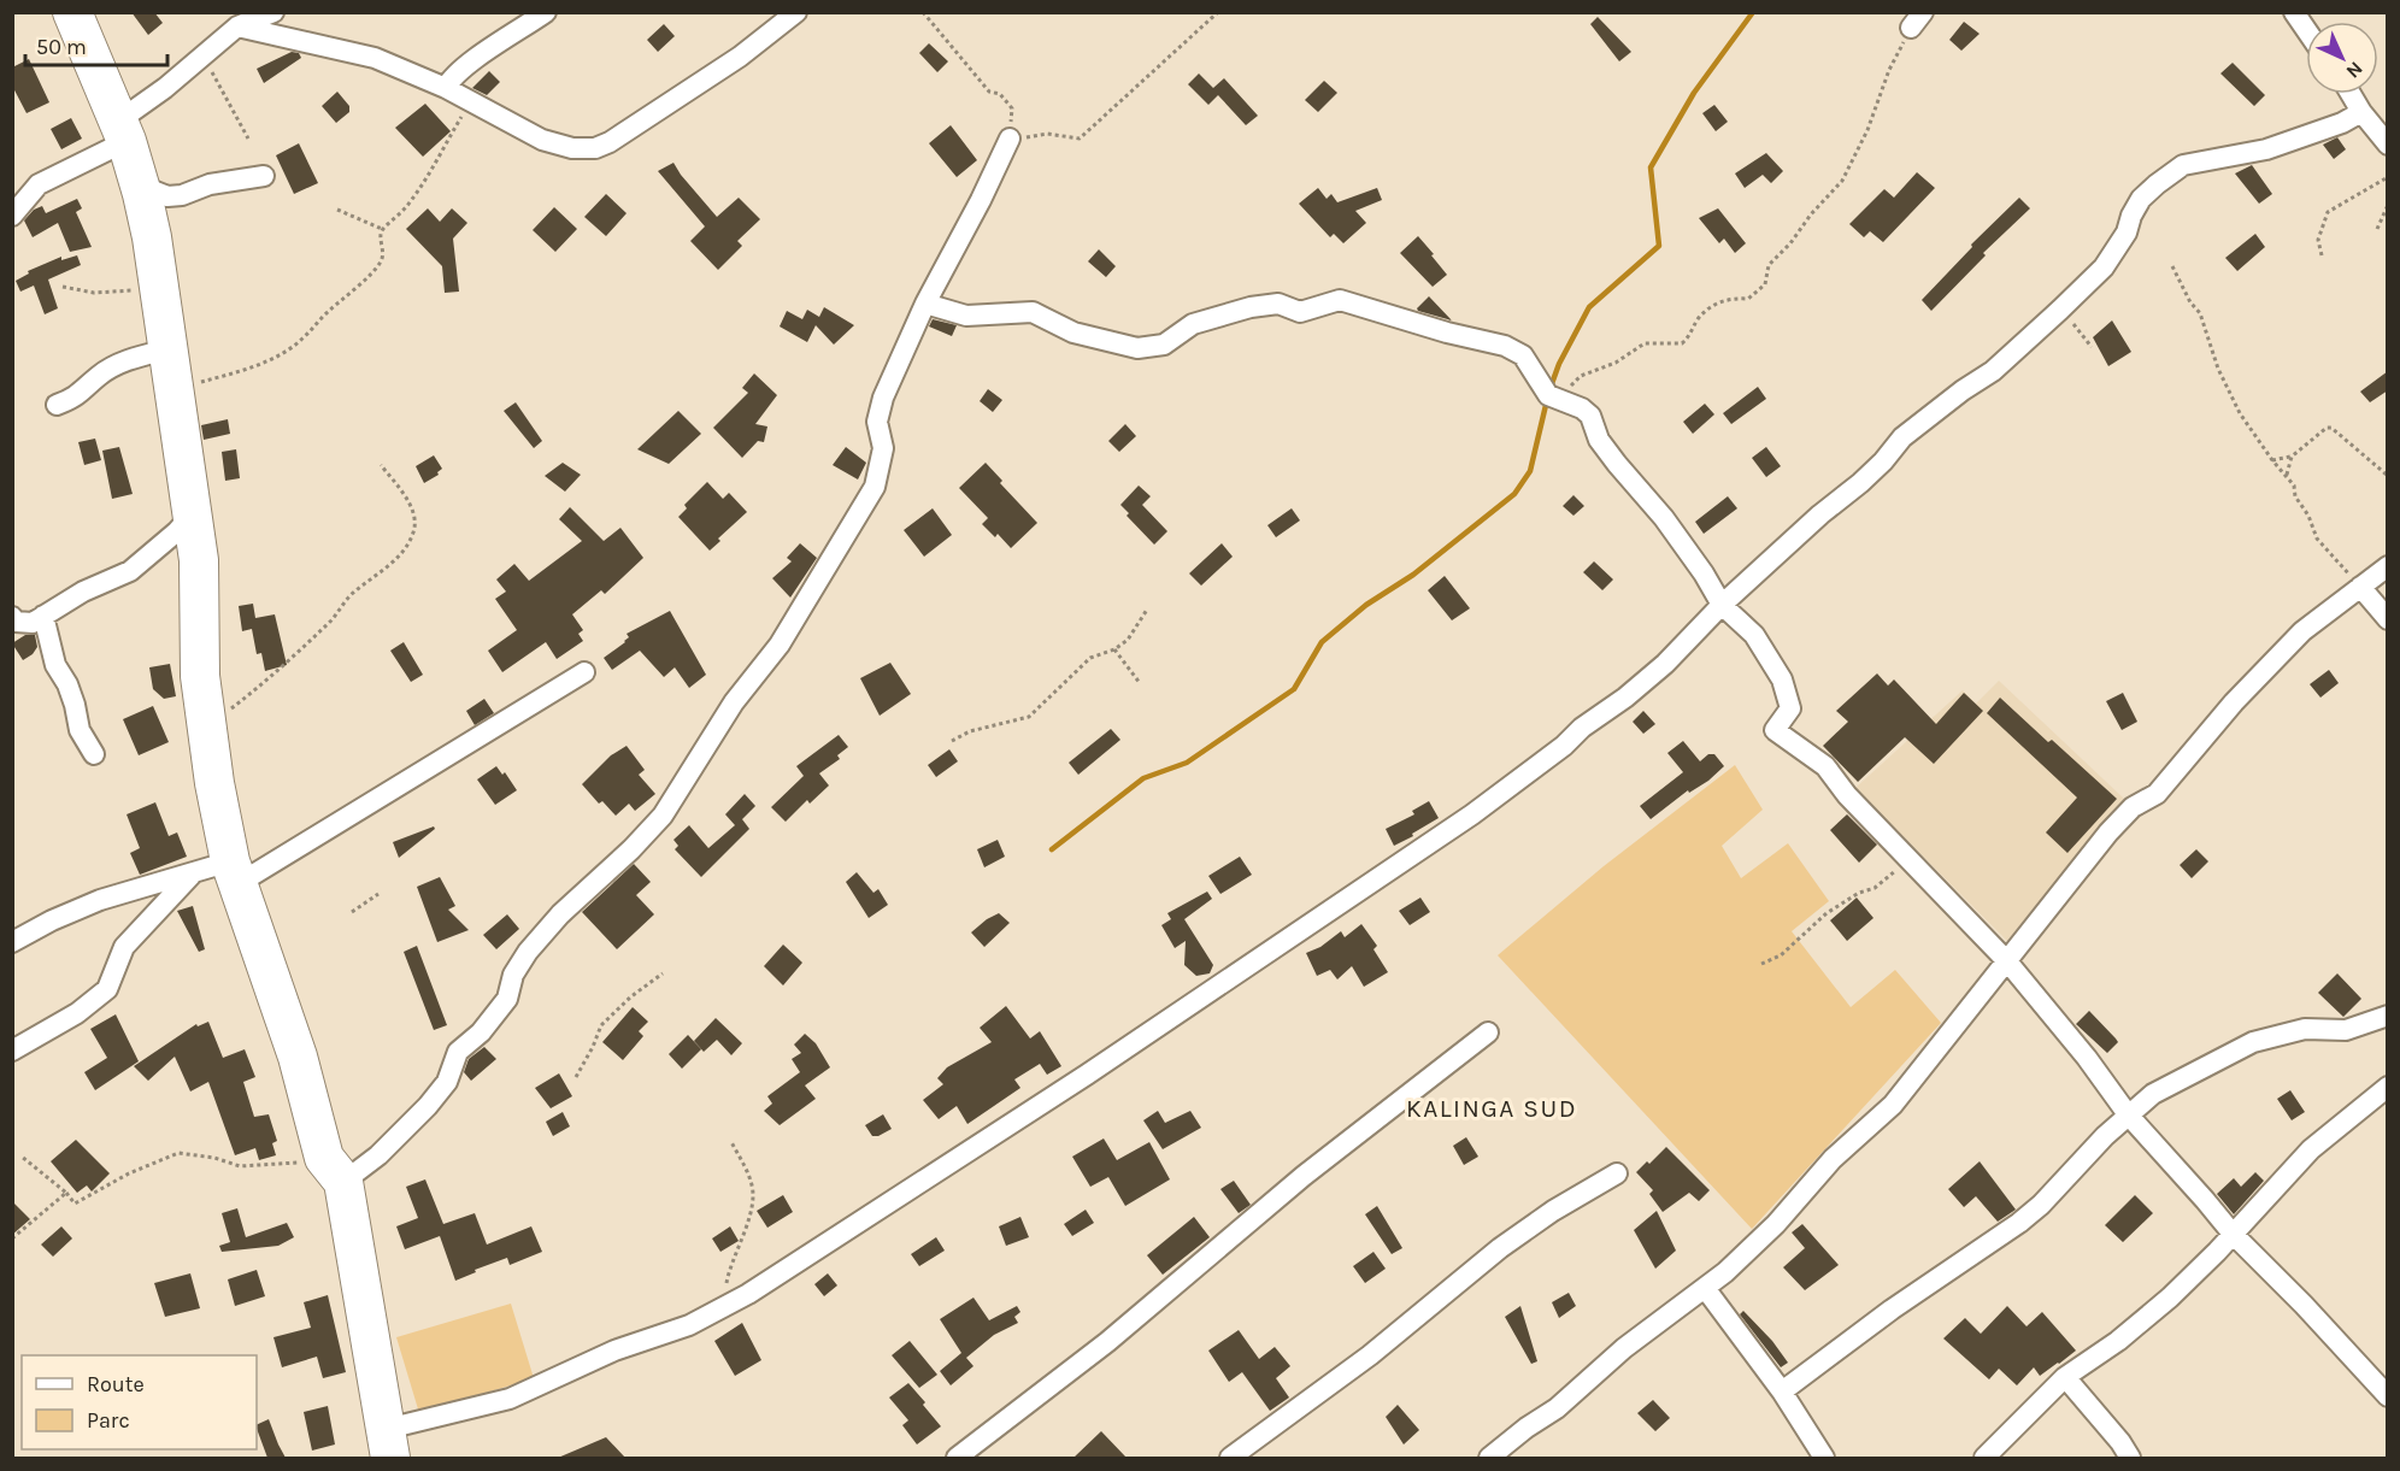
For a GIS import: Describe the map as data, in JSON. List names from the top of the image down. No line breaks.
{"districts":["KALINGA SUD"],"legend":["Route","Parc"],"scale_bar":"50 m","north":"bottom right"}
